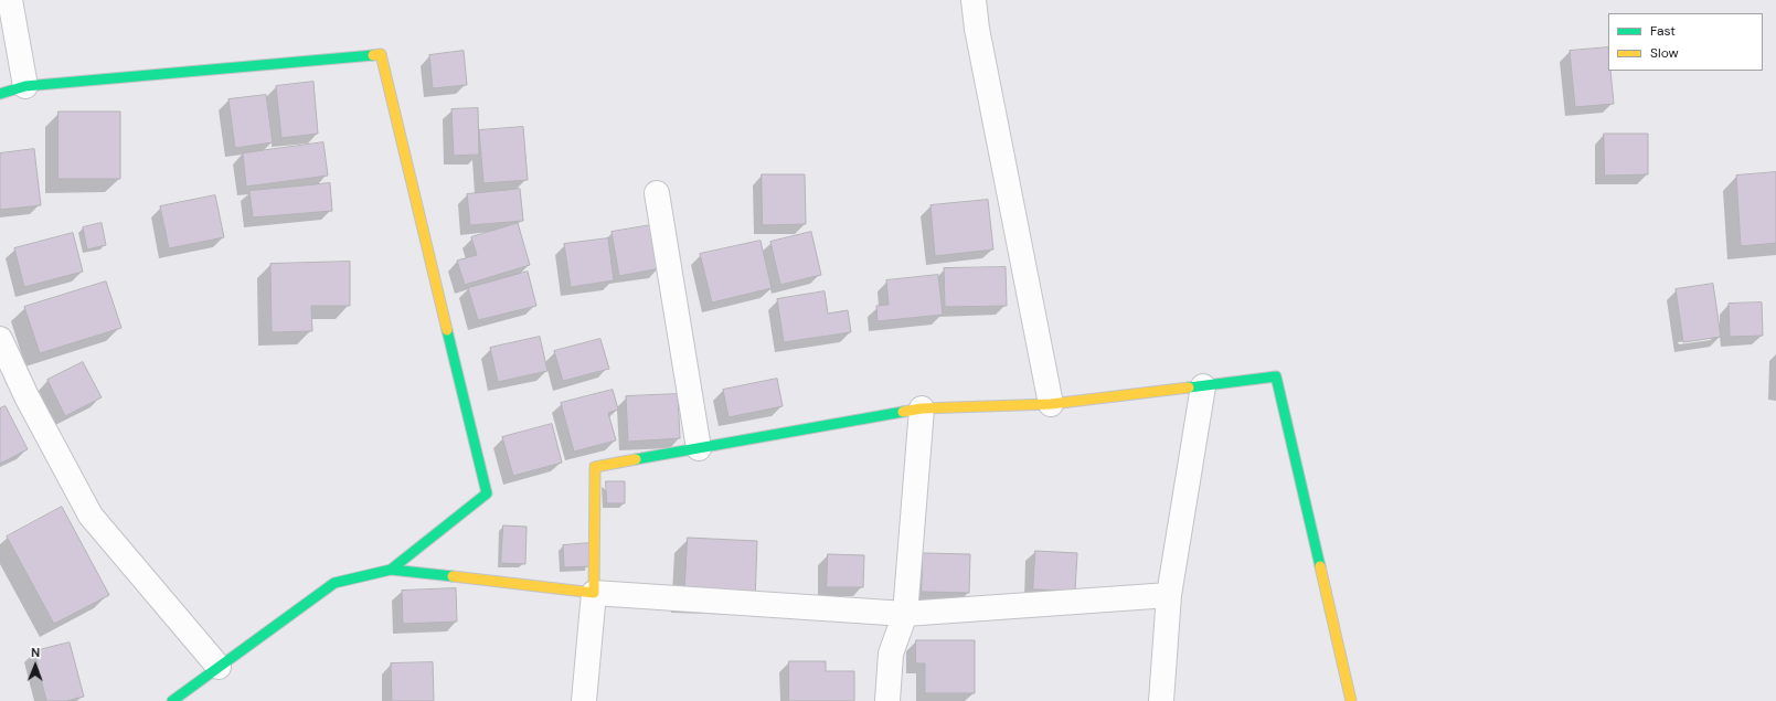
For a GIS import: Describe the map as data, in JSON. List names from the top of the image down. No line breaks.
{"legend":["Fast","Slow"],"north":"top"}
